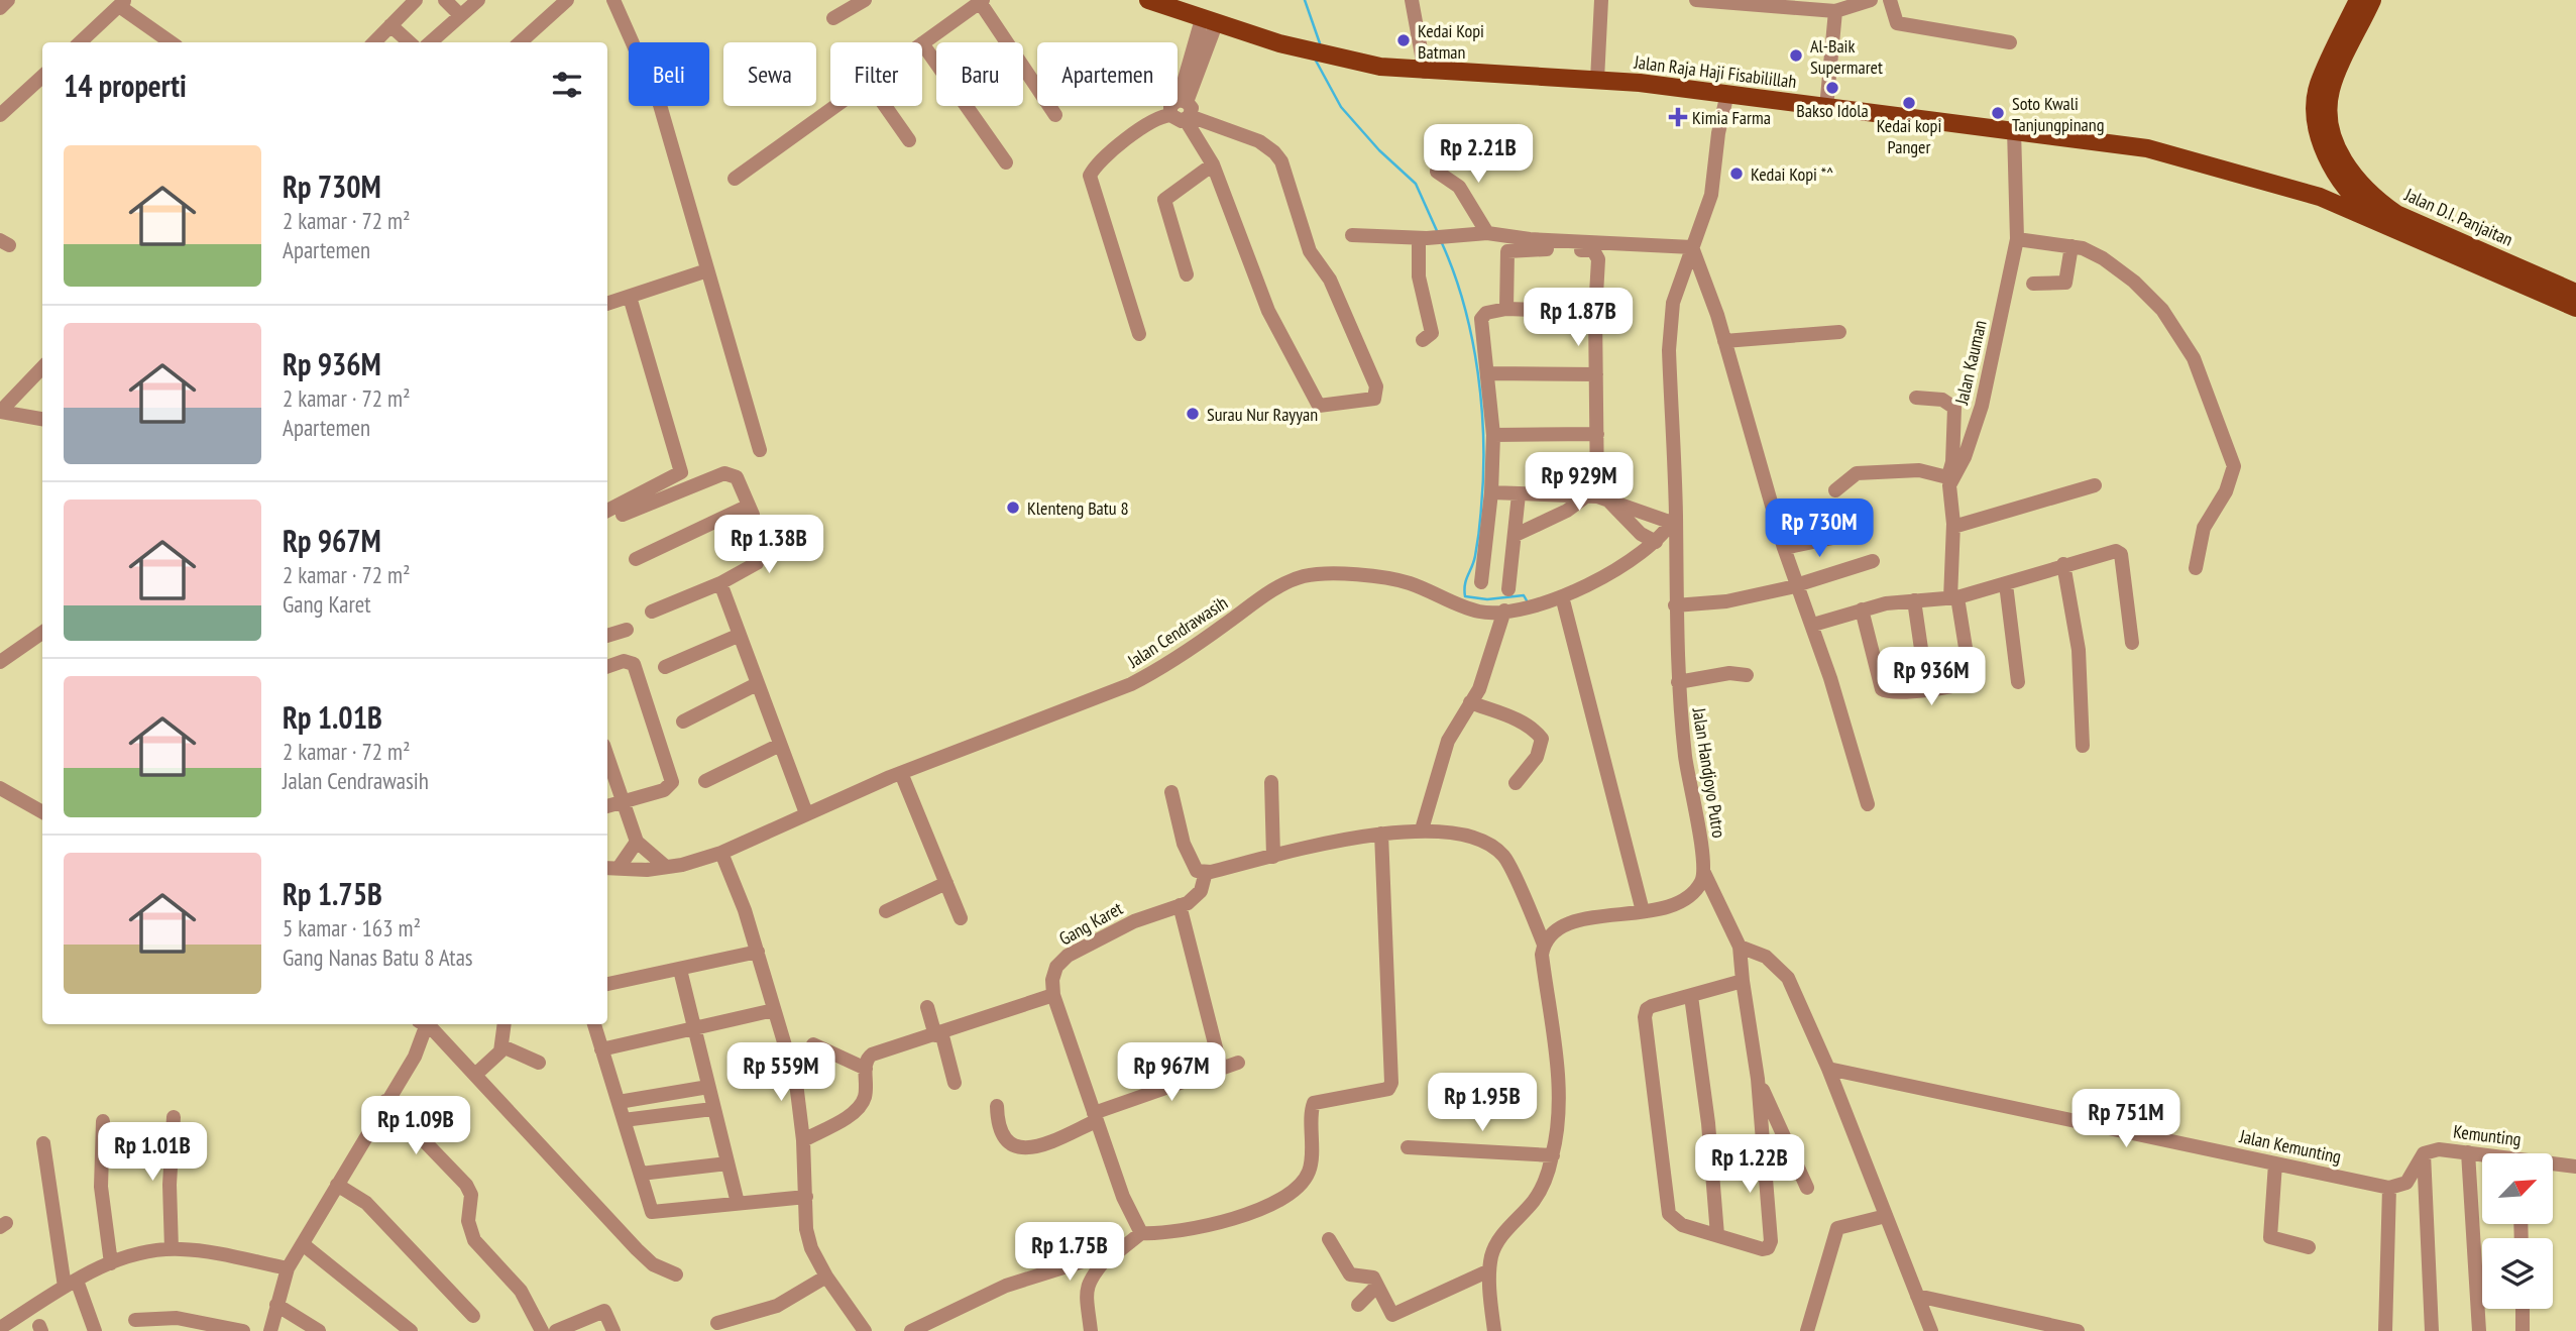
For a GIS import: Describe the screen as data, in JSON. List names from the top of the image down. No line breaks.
{"streets":{"main road":["Jalan Raja Haji Fisabilillah","Jalan D.I. Panjaitan"],"street":["Jalan Kauman","Jalan Cendrawasih","Jalan Handjoyo Putro","Gang Karet","Kemunting","Jalan Kemunting"]},"crossings":[["Jalan Raja Haji Fisabilillah","Jalan D.I. Panjaitan"],["Jalan Raja Haji Fisabilillah","Jalan Kauman"],["Jalan Raja Haji Fisabilillah","Jalan Handjoyo Putro"],["Jalan Cendrawasih","Jalan Handjoyo Putro"]],"places":{"other":["Kedai Kopi Batman","Al-Baik Supermaret","Bakso Idola","Kedai kopi Panger","Soto Kwali Tanjungpinang","Kedai Kopi *^","Surau Nur Rayyan","Klenteng Batu 8"],"health":["Kimia Farma"]},"north":"top right","page":{"chip":["Beli","Sewa","Filter","Baru","Apartemen"],"heading":"14 properti","price":["Rp 2.21B","Rp 1.87B","Rp 929M","Rp 730M","Rp 1.38B","Rp 936M","Rp 559M","Rp 967M","Rp 1.95B","Rp 751M","Rp 1.09B","Rp 1.01B","Rp 1.22B","Rp 1.75B"],"list":[{"name":"Rp 730M","note":"2 kamar · 72 m² · Apartemen"},{"name":"Rp 936M","note":"2 kamar · 72 m² · Apartemen"},{"name":"Rp 967M","note":"2 kamar · 72 m² · Gang Karet"},{"name":"Rp 1.01B","note":"2 kamar · 72 m² · Jalan Cendrawasih"},{"name":"Rp 1.75B","note":"5 kamar · 163 m² · Gang Nanas Batu 8 Atas"}]}}
